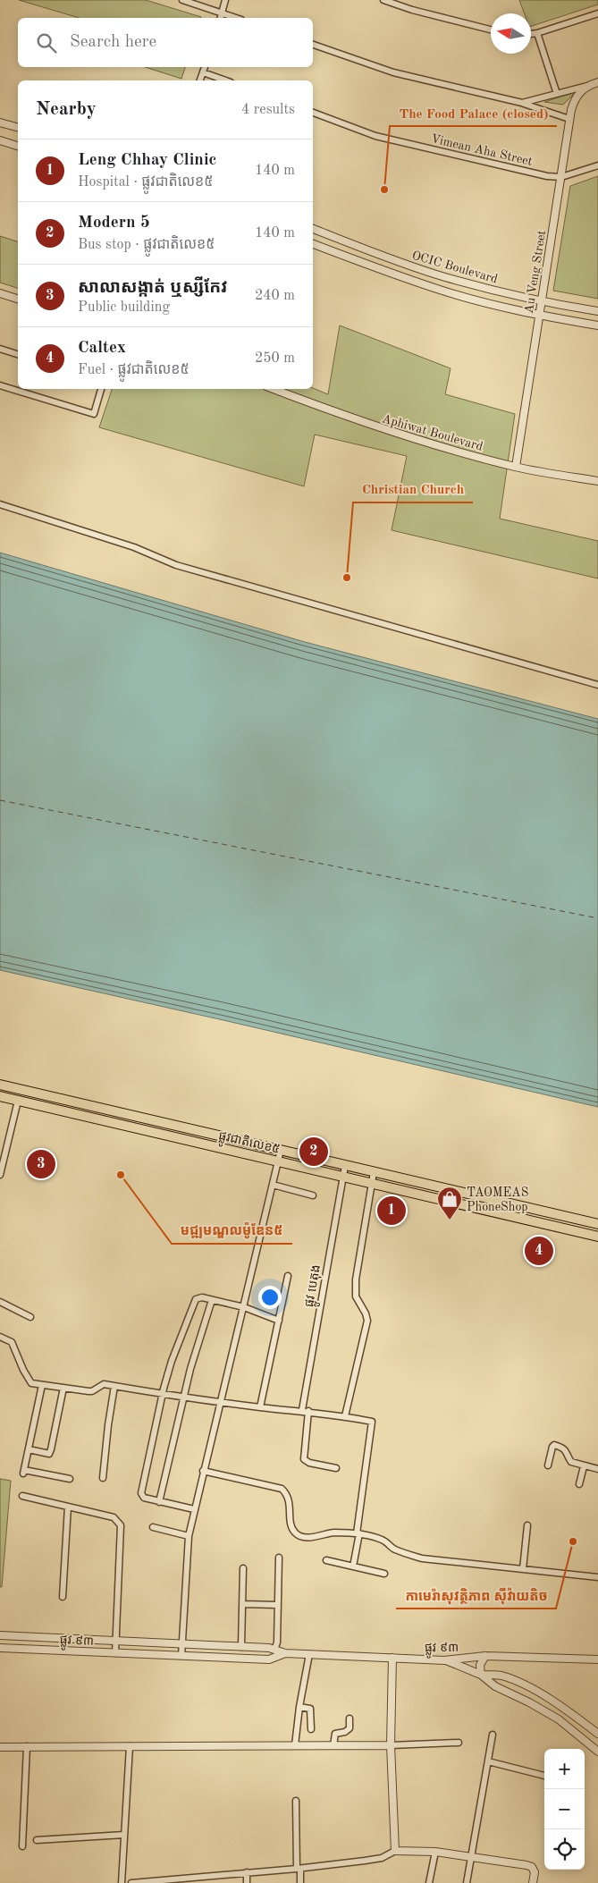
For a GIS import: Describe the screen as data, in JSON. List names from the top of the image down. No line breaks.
{"streets":{"highway":["ផ្លូវជាតិលេខ៥"],"street":["Vimean Aha Street","OCIC Boulevard","Au Veng Street","Aphiwat Boulevard","ផ្លូវ បេតុង","ផ្លូវ ៩៣"]},"crossings":[["Vimean Aha Street","Au Veng Street"],["OCIC Boulevard","Au Veng Street"],["Au Veng Street","Aphiwat Boulevard"],["ផ្លូវជាតិលេខ៥","ផ្លូវ បេតុង"]],"places":{"other":["The Food Palace (closed)","Christian Church","មជ្ឍមណ្ឌលម៉ូឌែន៥","កាមេរ៉ាសុវត្ថិភាព ស៊ីវ៉ាយតិច"],"shop":["TAOMEAS PhoneShop"]},"north":"left","page":{"search":"Search here","heading":["Nearby","4 results"],"list":[{"mark":"1","name":"Leng Chhay Clinic","note":"Hospital · ផ្លូវជាតិលេខ៥","value":"140 m"},{"mark":"2","name":"Modern 5","note":"Bus stop · ផ្លូវជាតិលេខ៥","value":"140 m"},{"mark":"3","name":"សាលាសង្កាត់ ឬស្សីកែវ","note":"Public building","value":"240 m"},{"mark":"4","name":"Caltex","note":"Fuel · ផ្លូវជាតិលេខ៥","value":"250 m"}],"pins":["2","3","1","4"],"map_buttons":["+","−"]}}
